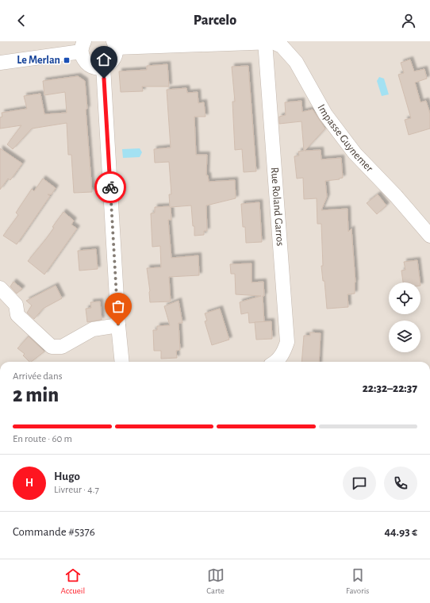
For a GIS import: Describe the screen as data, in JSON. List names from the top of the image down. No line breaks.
{"streets":{"street":["Impasse Guynemer","Rue Roland Garros"]},"crossings":[["Impasse Guynemer","Rue Roland Garros"]],"places":{"transit":["Le Merlan"]},"page":{"header":"Parcelo","heading":["2 min","Arrivée dans","22:32–22:37"],"panel":["Hugo","Livreur · 4.7","Commande #5376","44.93 €"],"bar":"En route · 60 m","round":"H","tabs":["Accueil","Carte","Favoris"]}}
